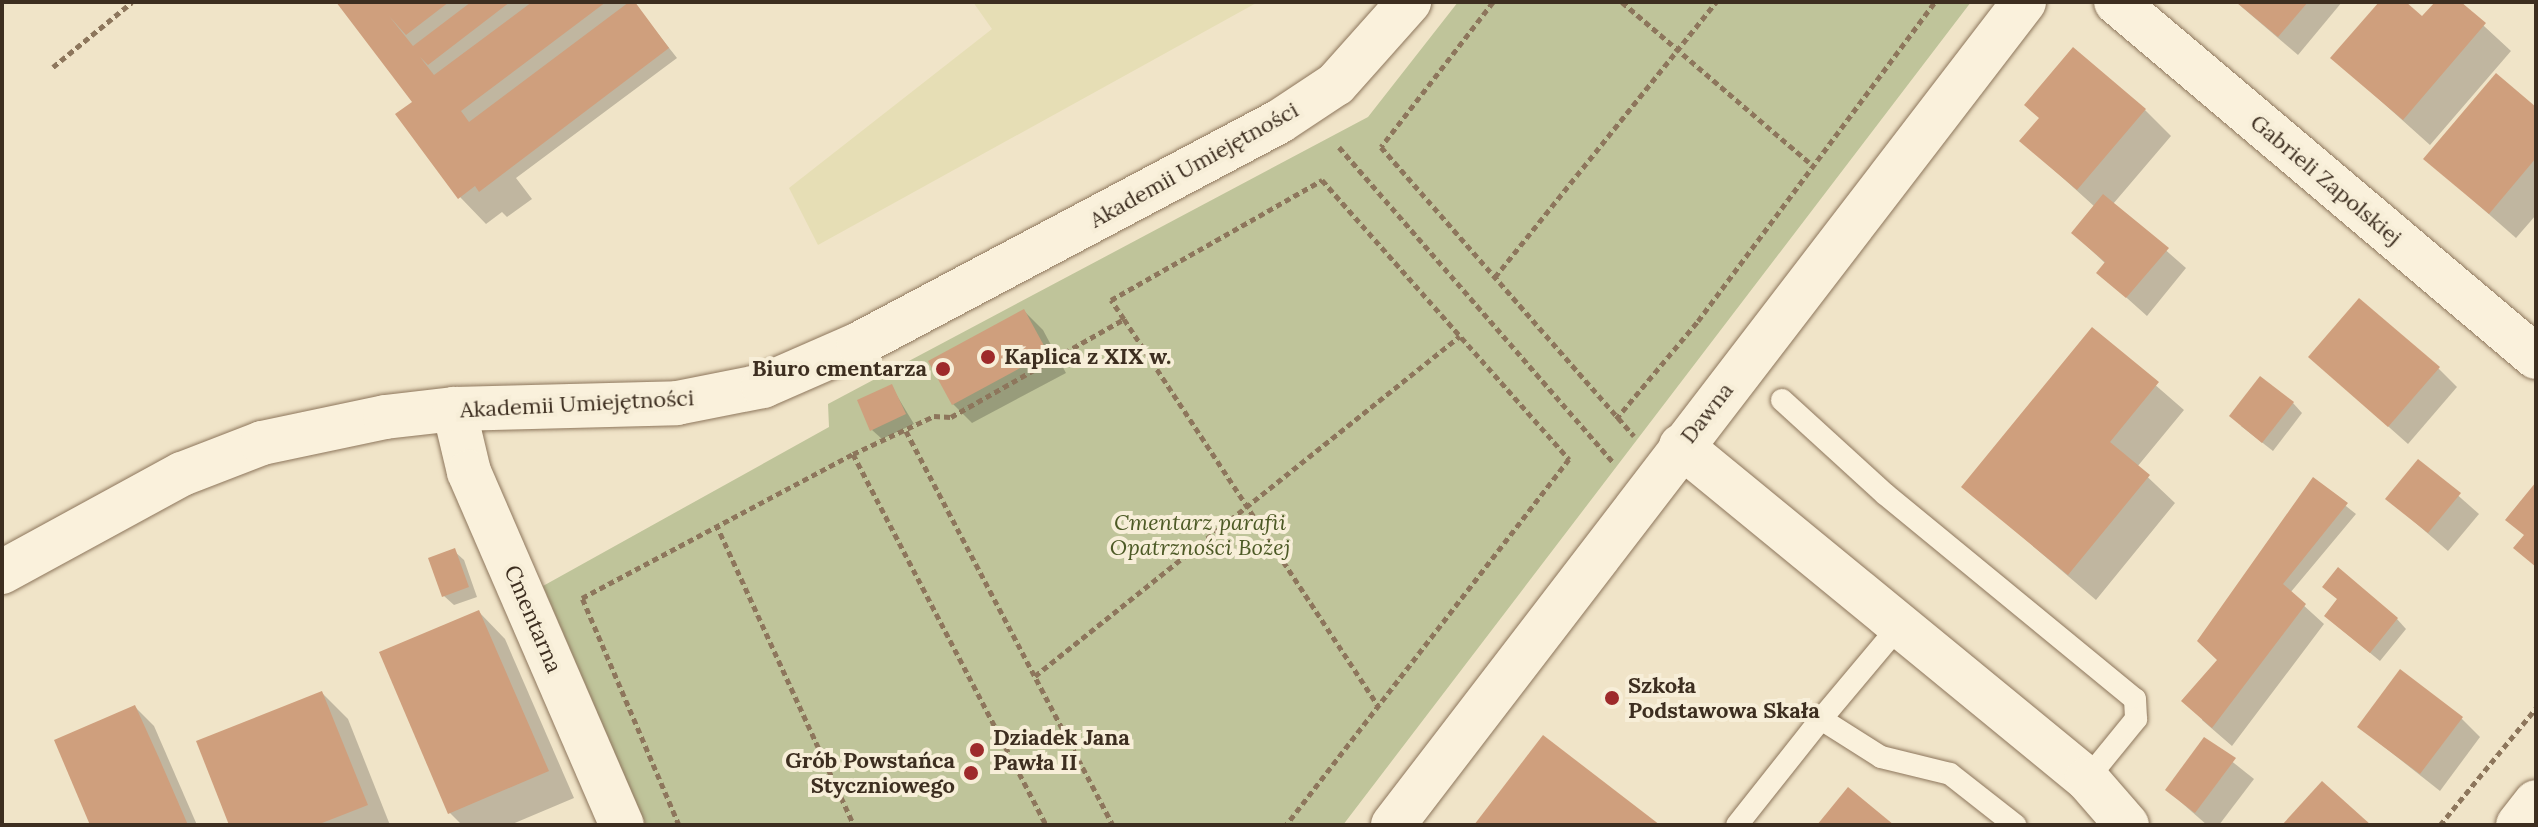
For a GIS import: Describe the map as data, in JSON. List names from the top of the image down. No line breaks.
{"streets":{"street":["Akademii Umiejętności","Gabrieli Zapolskiej","Dawna","Cmentarna"]},"crossings":[["Akademii Umiejętności","Cmentarna"]],"parks":["Cmentarz parafii Opatrzności Bożej"],"places":["Kaplica z XIX w.","Biuro cmentarza","Szkoła Podstawowa Skała","Dziadek Jana Pawła II","Grób Powstańca Styczniowego"]}
